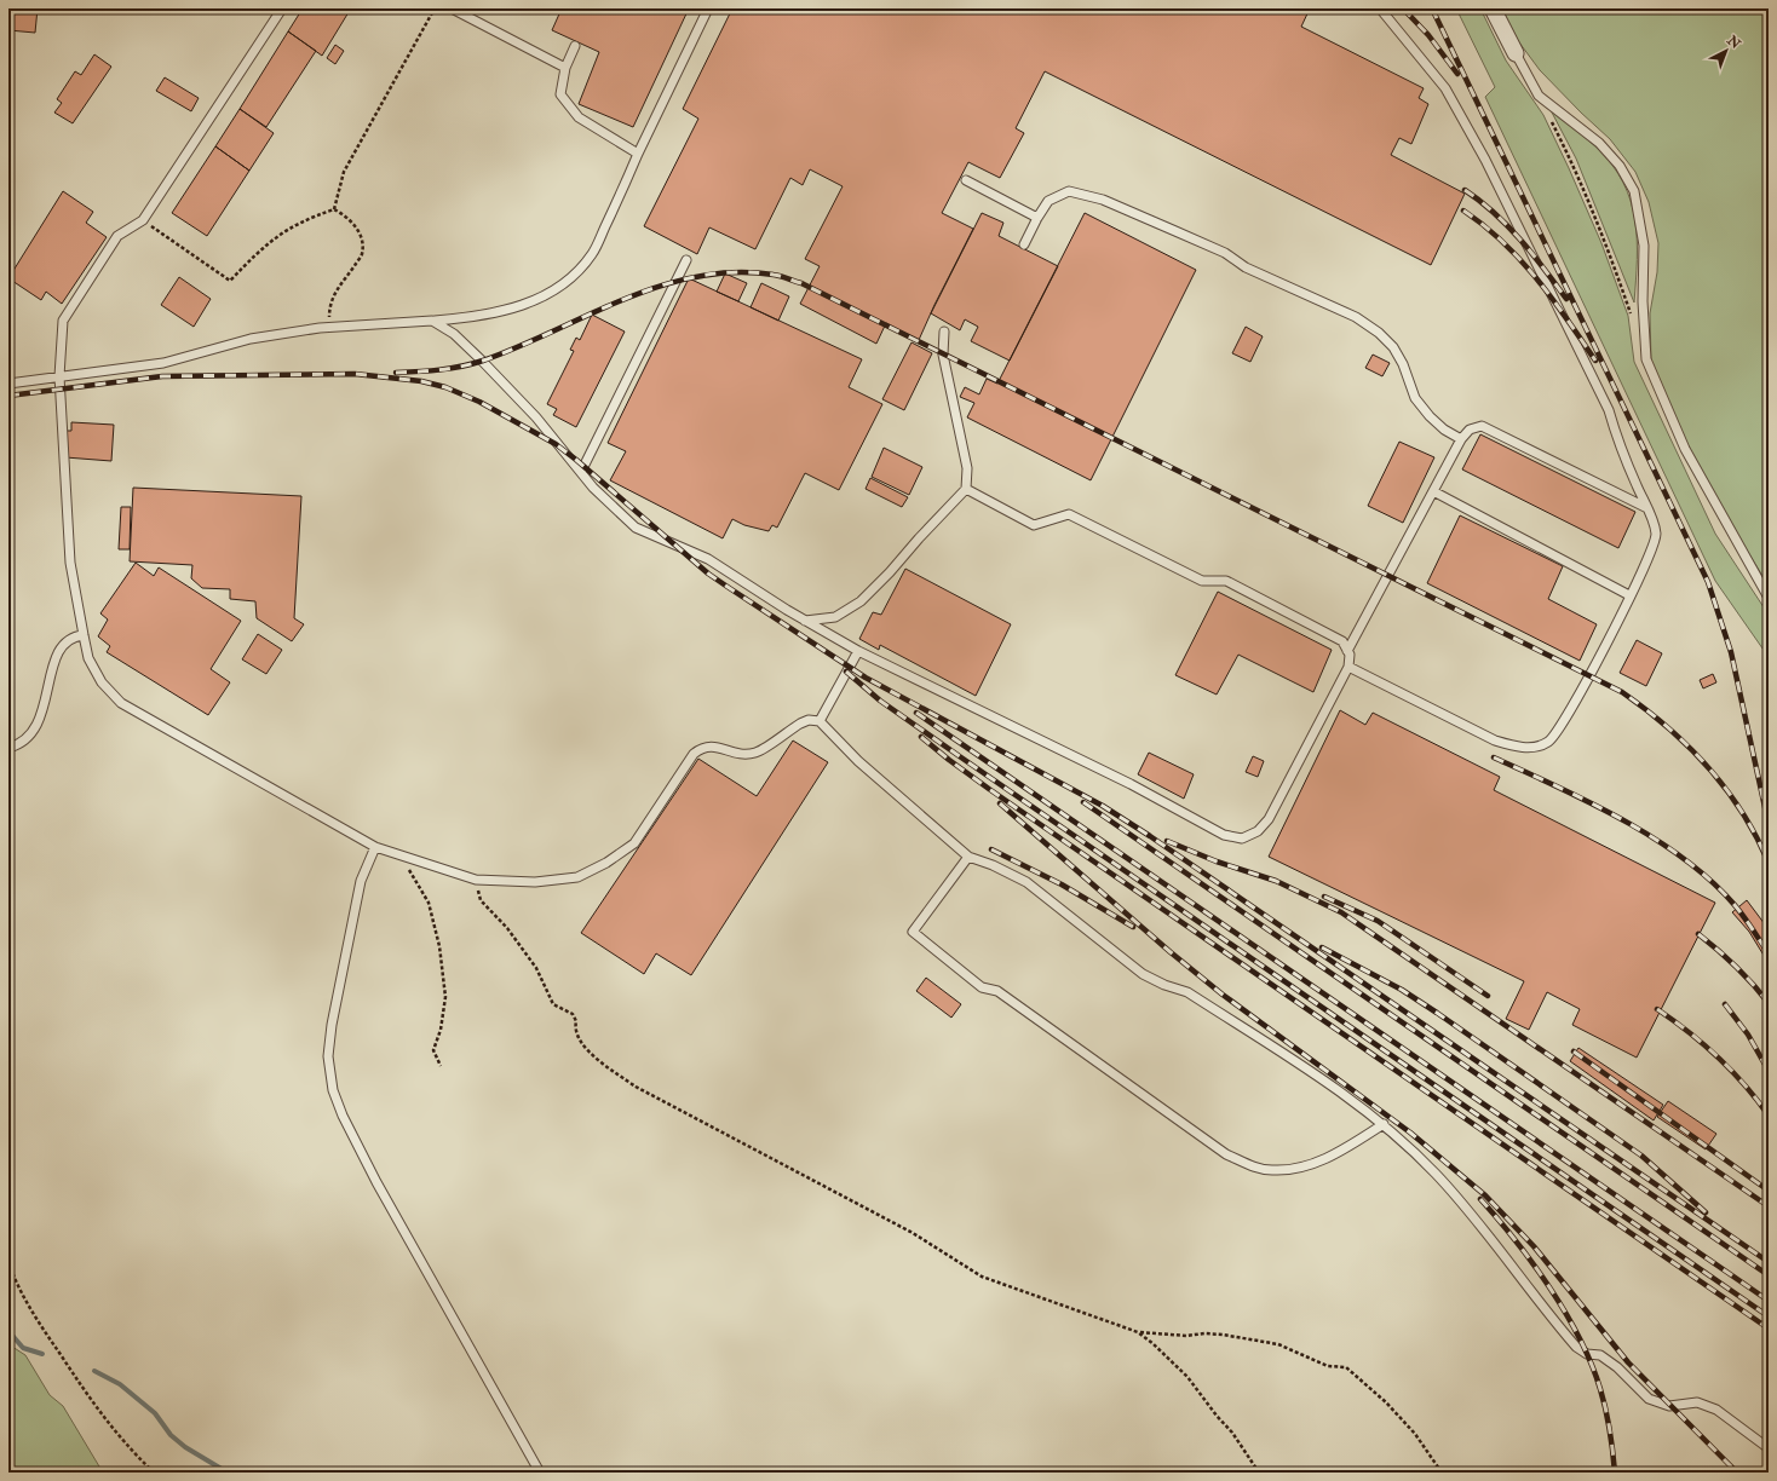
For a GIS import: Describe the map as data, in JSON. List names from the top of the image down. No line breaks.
{"north":"top right"}
